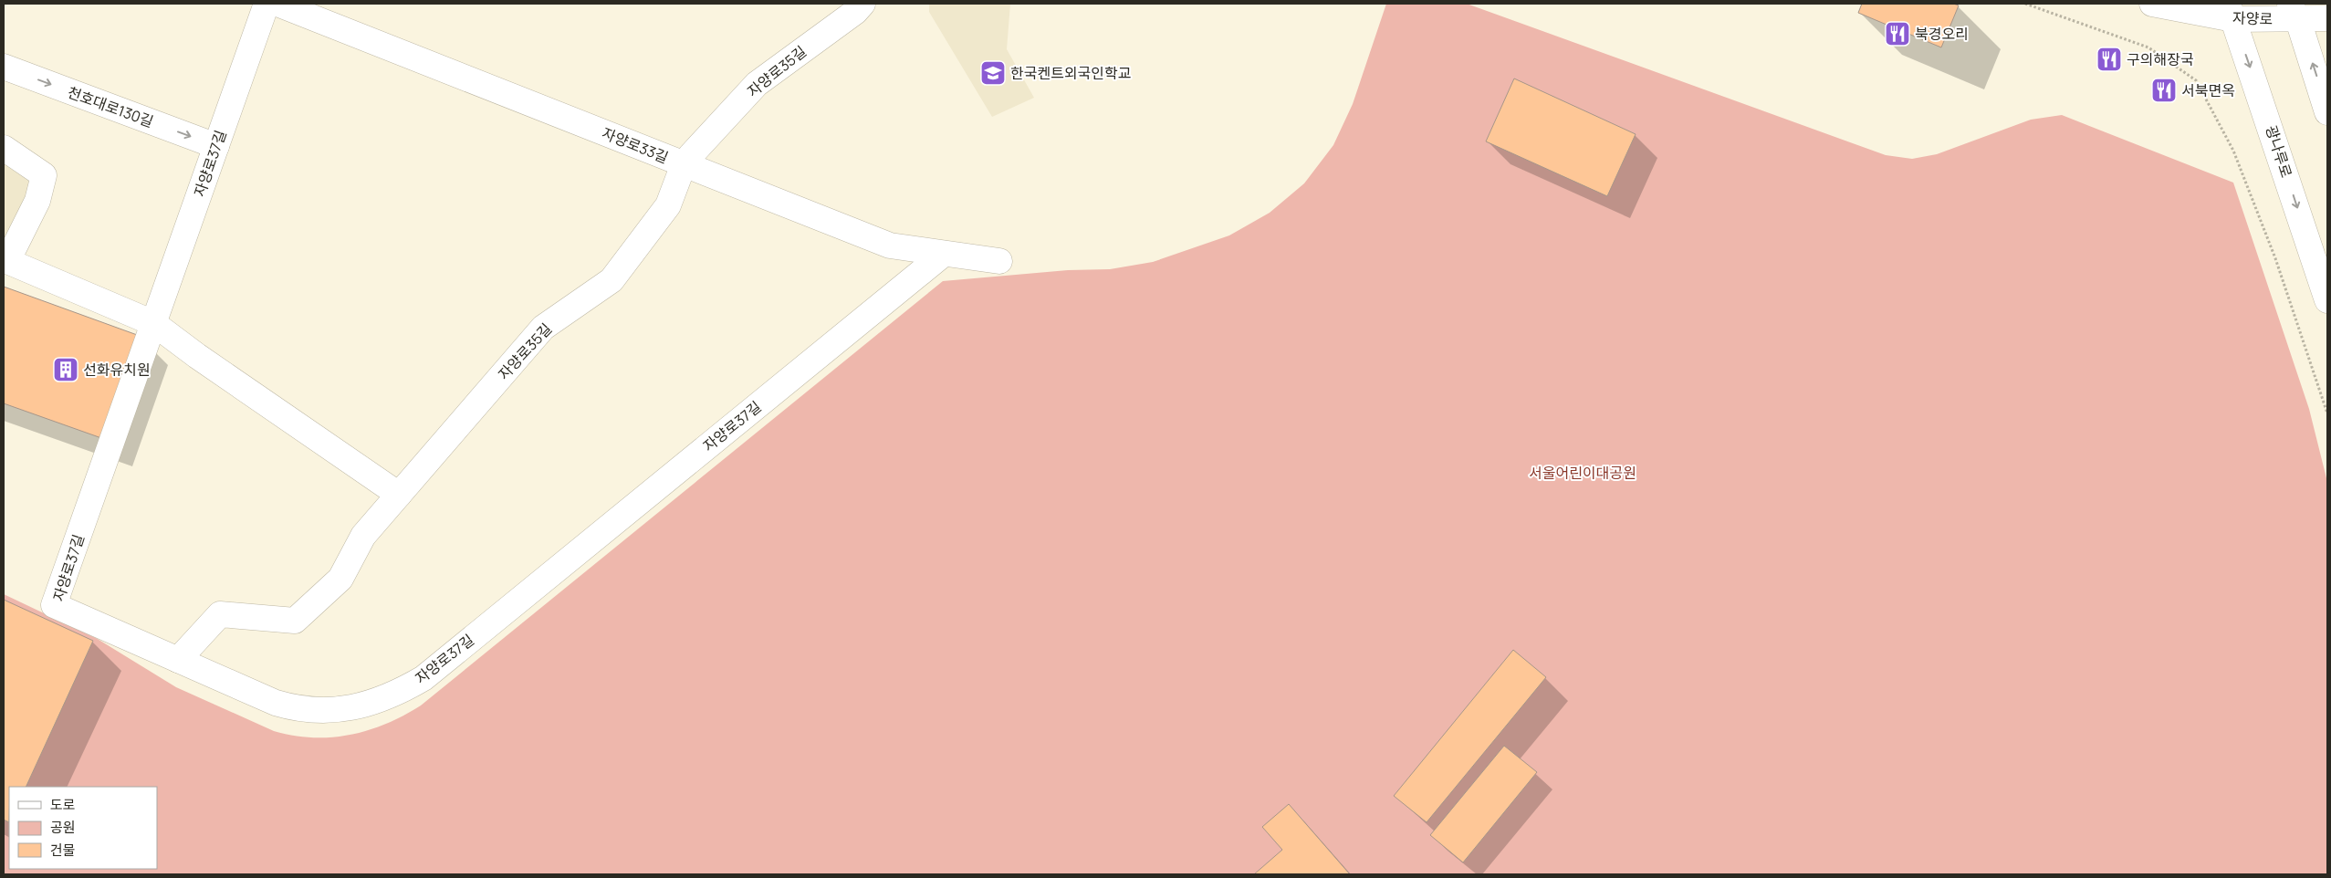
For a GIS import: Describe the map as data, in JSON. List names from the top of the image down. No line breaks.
{"streets":{"street":["자양로","자양로35길","천호대로130길","자양로33길","광나루로","자양로37길"]},"crossings":[["자양로","광나루로"],["자양로35길","자양로33길"],["자양로35길","자양로37길"],["천호대로130길","자양로37길"],["자양로33길","자양로37길"]],"one_way":["천호대로130길"],"parks":["서울어린이대공원"],"places":{"restaurant":["북경오리","구의해장국","서북면옥"],"school or university":["한국켄트외국인학교"],"building":["선화유치원"]},"legend":["도로","공원","건물"]}
